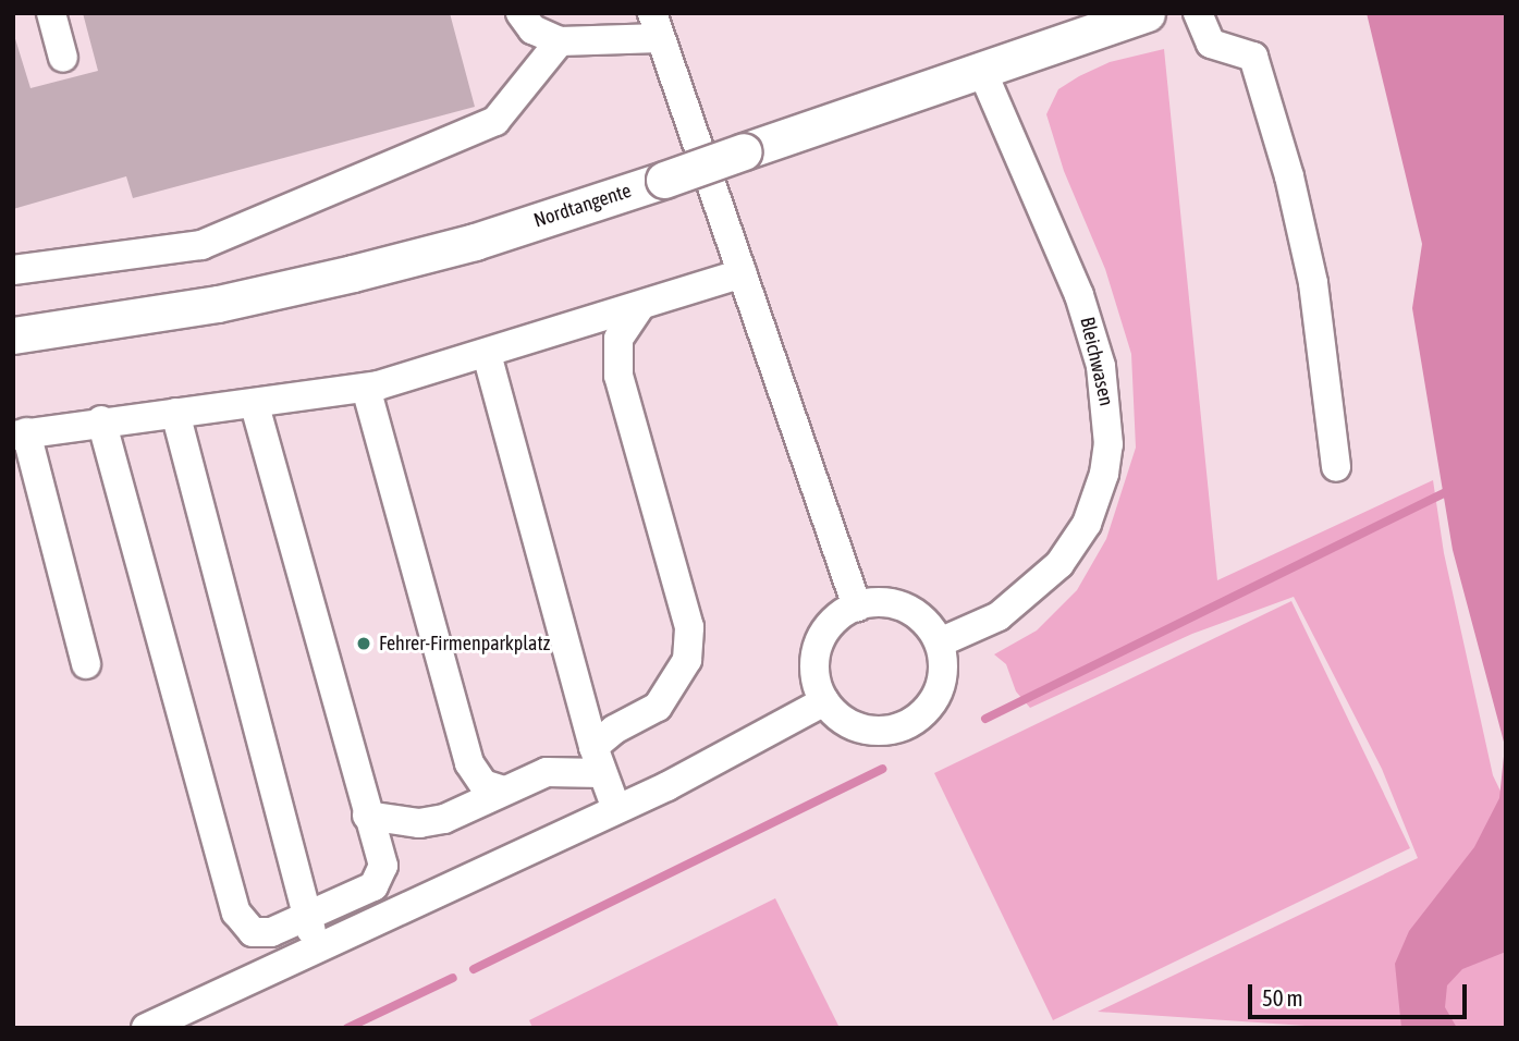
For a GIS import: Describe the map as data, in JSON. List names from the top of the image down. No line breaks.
{"streets":{"main road":["Nordtangente"],"street":["Bleichwasen"]},"crossings":[["Nordtangente","Bleichwasen"]],"places":["Fehrer-Firmenparkplatz"],"scale_bar":"50 m"}
